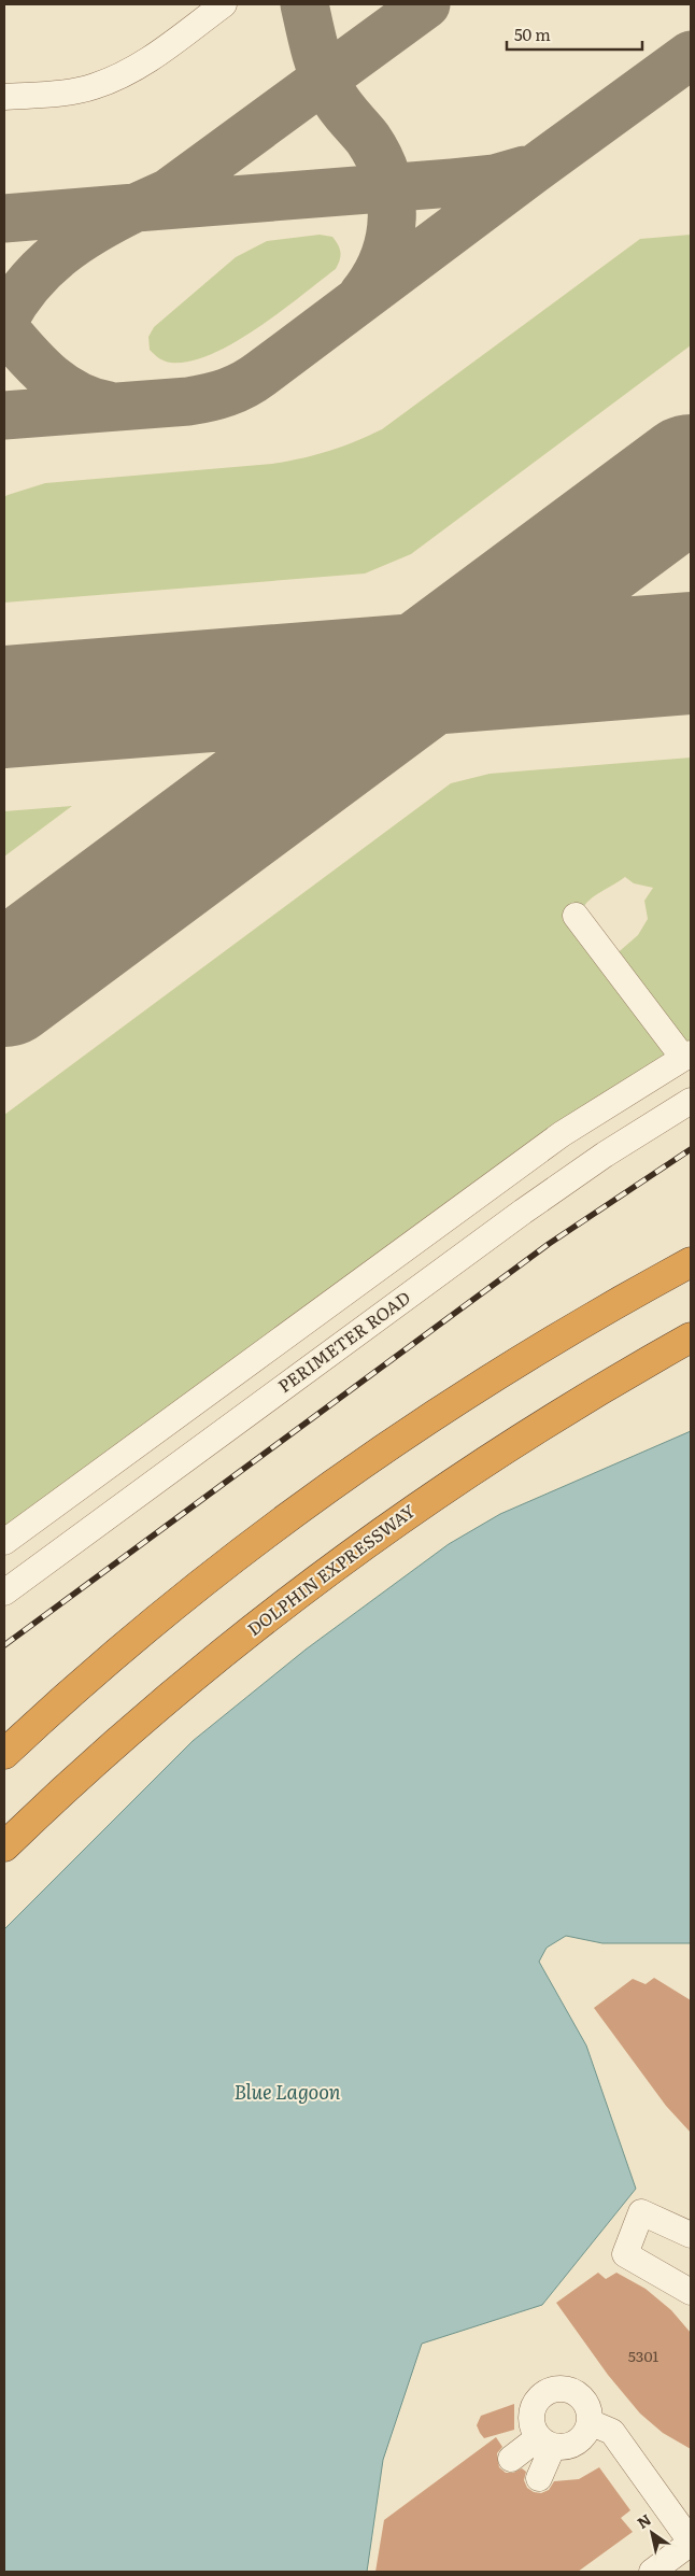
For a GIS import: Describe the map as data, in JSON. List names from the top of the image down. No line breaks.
{"streets":{"highway":["DOLPHIN EXPRESSWAY"],"street":["PERIMETER ROAD"]},"water":["Blue Lagoon"],"house_numbers":["5301"],"scale_bar":"50 m","north":"top left"}
